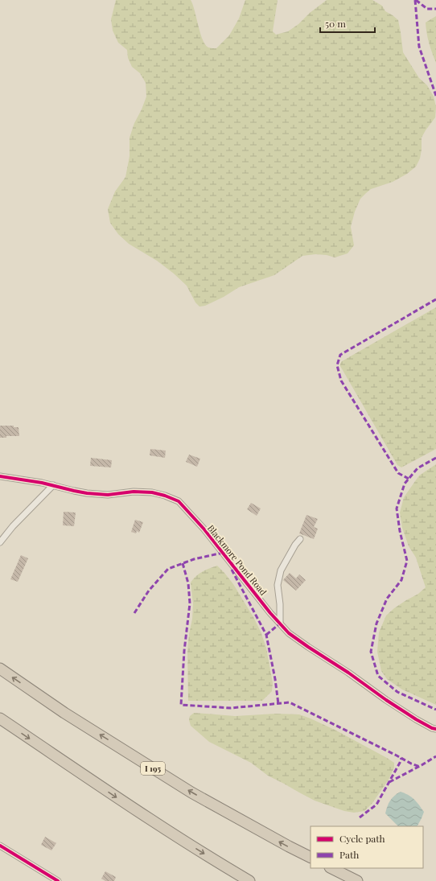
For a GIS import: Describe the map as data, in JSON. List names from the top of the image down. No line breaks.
{"streets":{"highway":["I 195"],"street":["Blackmore Pond Road"]},"legend":["Cycle path","Path"],"scale_bar":"50 m"}
